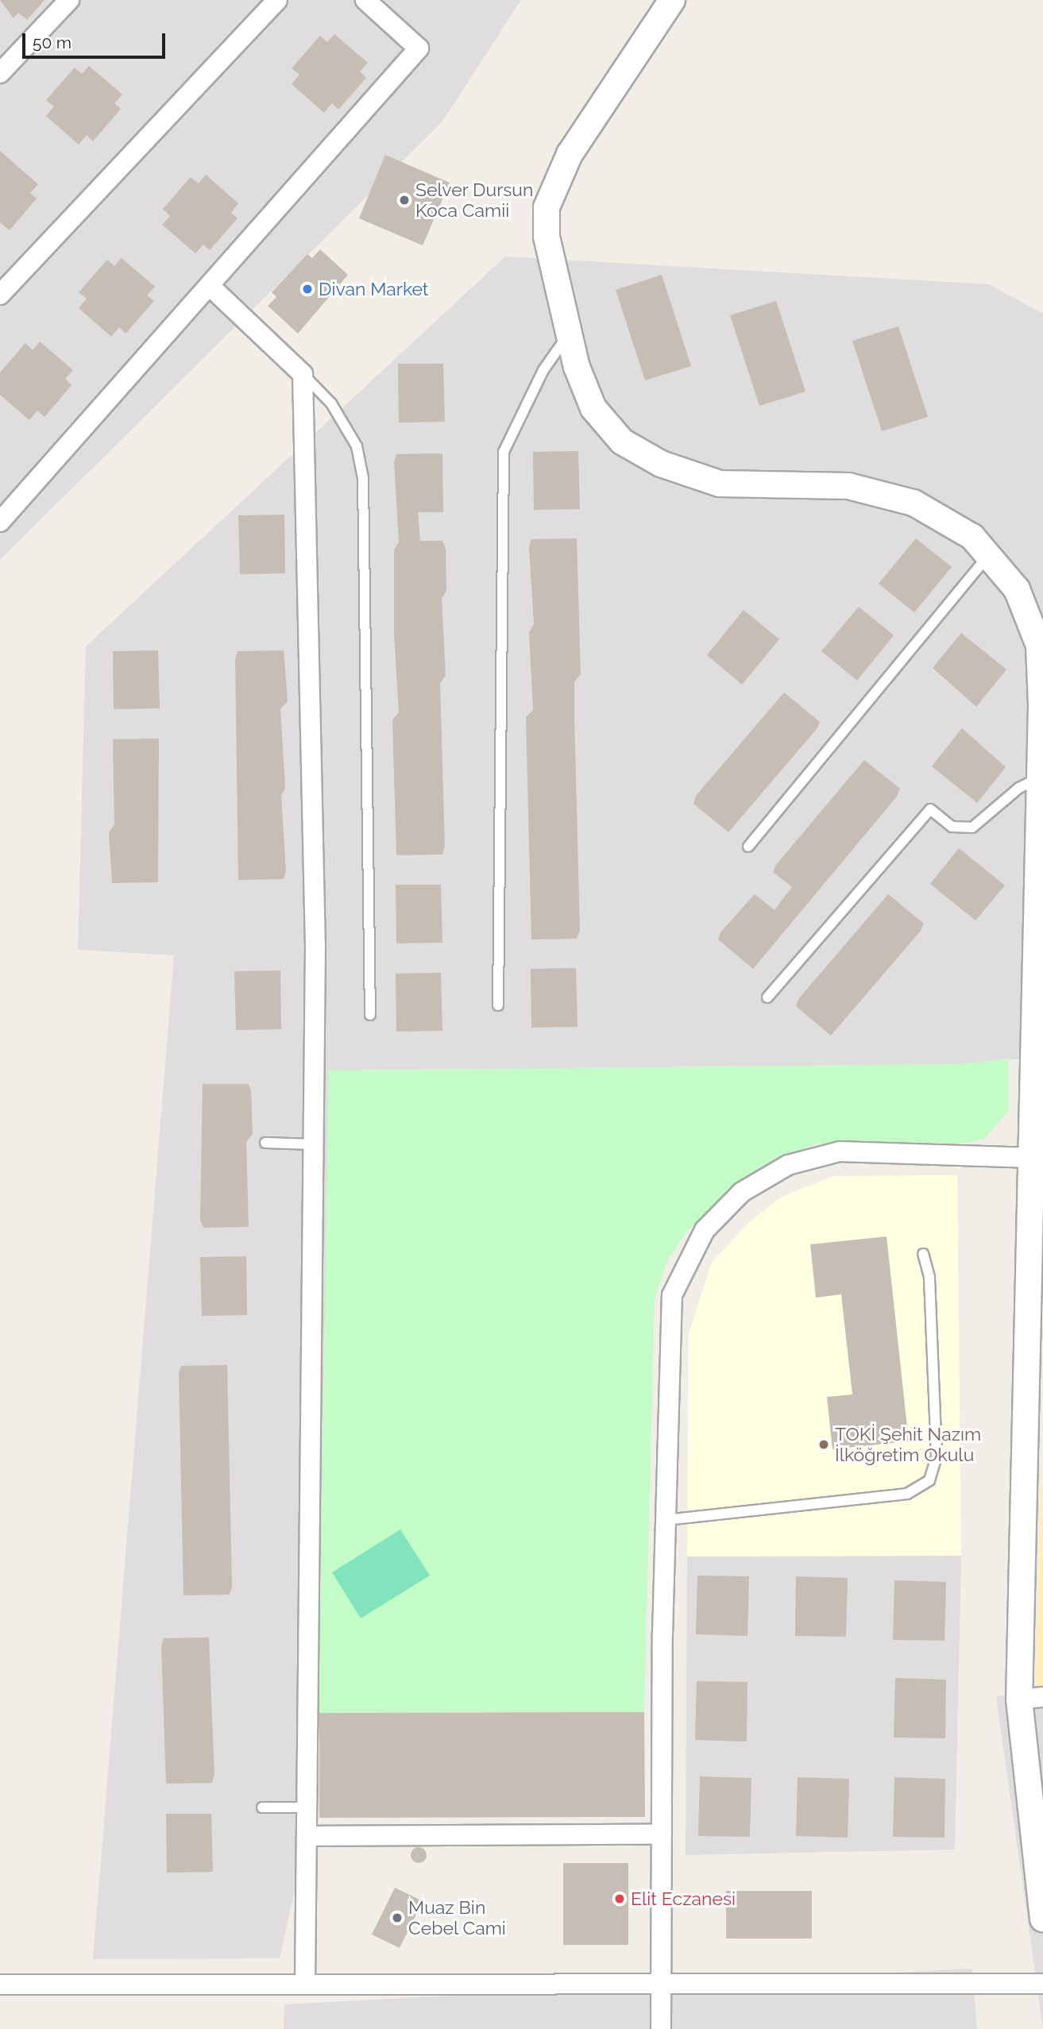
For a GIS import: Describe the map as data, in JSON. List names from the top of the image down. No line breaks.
{"places":["Selver Dursun Koca Camii","Divan Market","TOKİ Şehit Nazım İlköğretim Okulu","Elit Eczanesi","Muaz Bin Cebel Cami"],"scale_bar":"50 m"}
